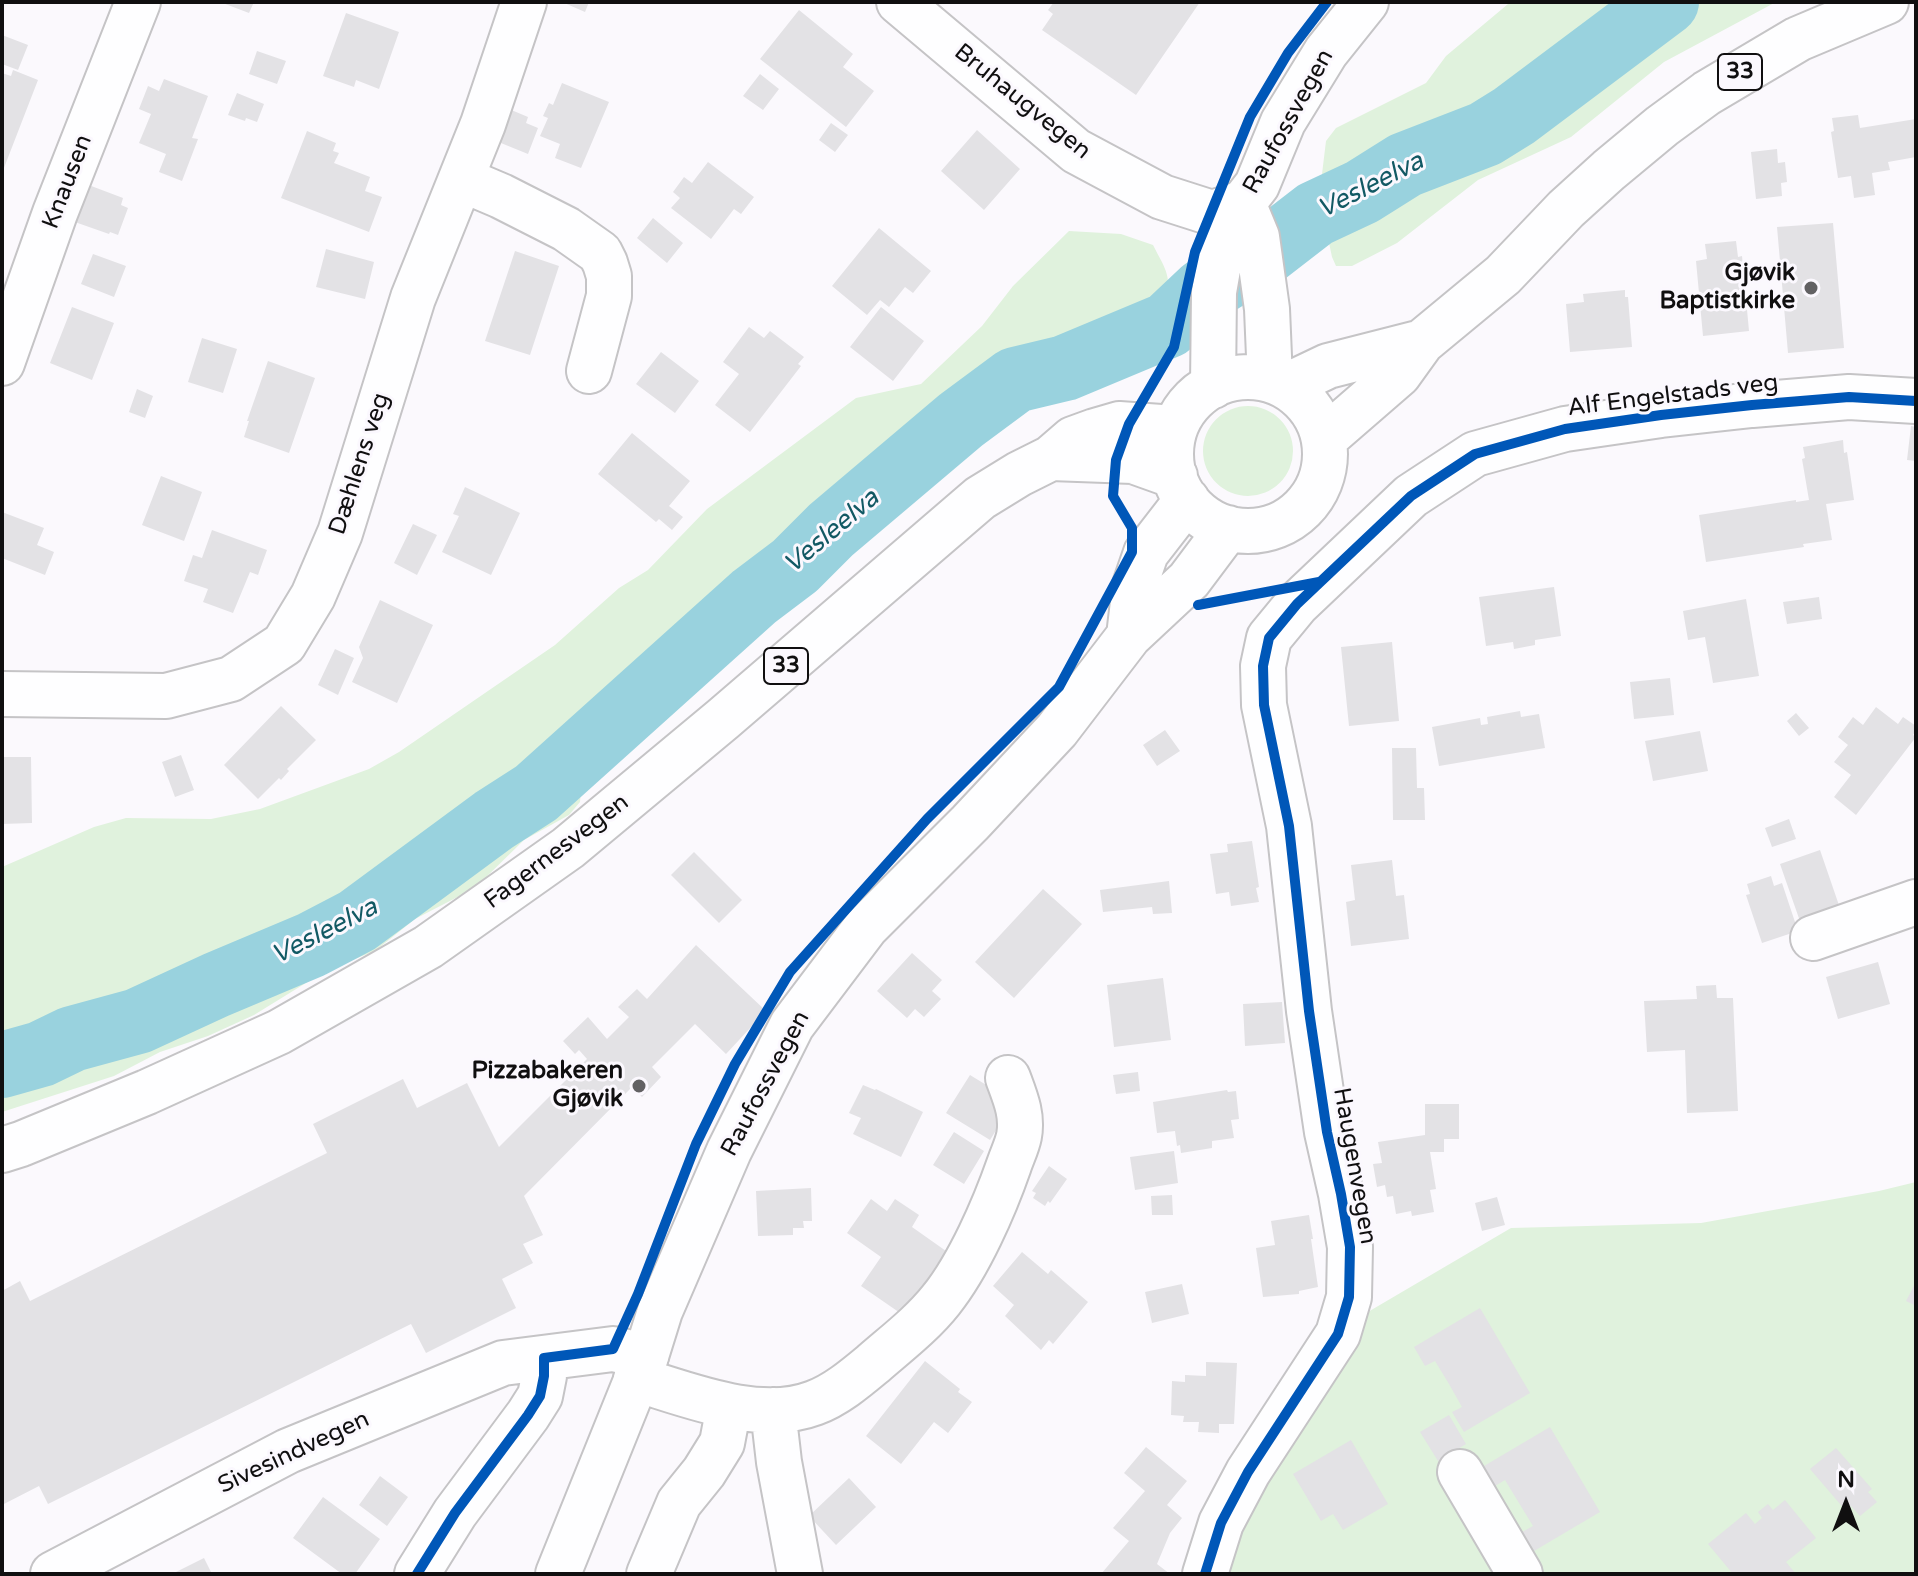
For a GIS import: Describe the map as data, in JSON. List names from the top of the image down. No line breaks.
{"streets":{"main road":["33","Bruhaugvegen","Raufossvegen","Knausen","Alf Engelstads veg","Dæhlens veg","Fagernesvegen","Haugenvegen","Sivesindvegen"]},"crossings":[["33","Raufossvegen"],["33","Fagernesvegen"],["Bruhaugvegen","Raufossvegen"],["Raufossvegen","Fagernesvegen"],["Raufossvegen","Sivesindvegen"],["Alf Engelstads veg","Haugenvegen"]],"water":["Vesleelva"],"places":["Gjøvik Baptistkirke","Pizzabakeren Gjøvik"],"north":"top"}
